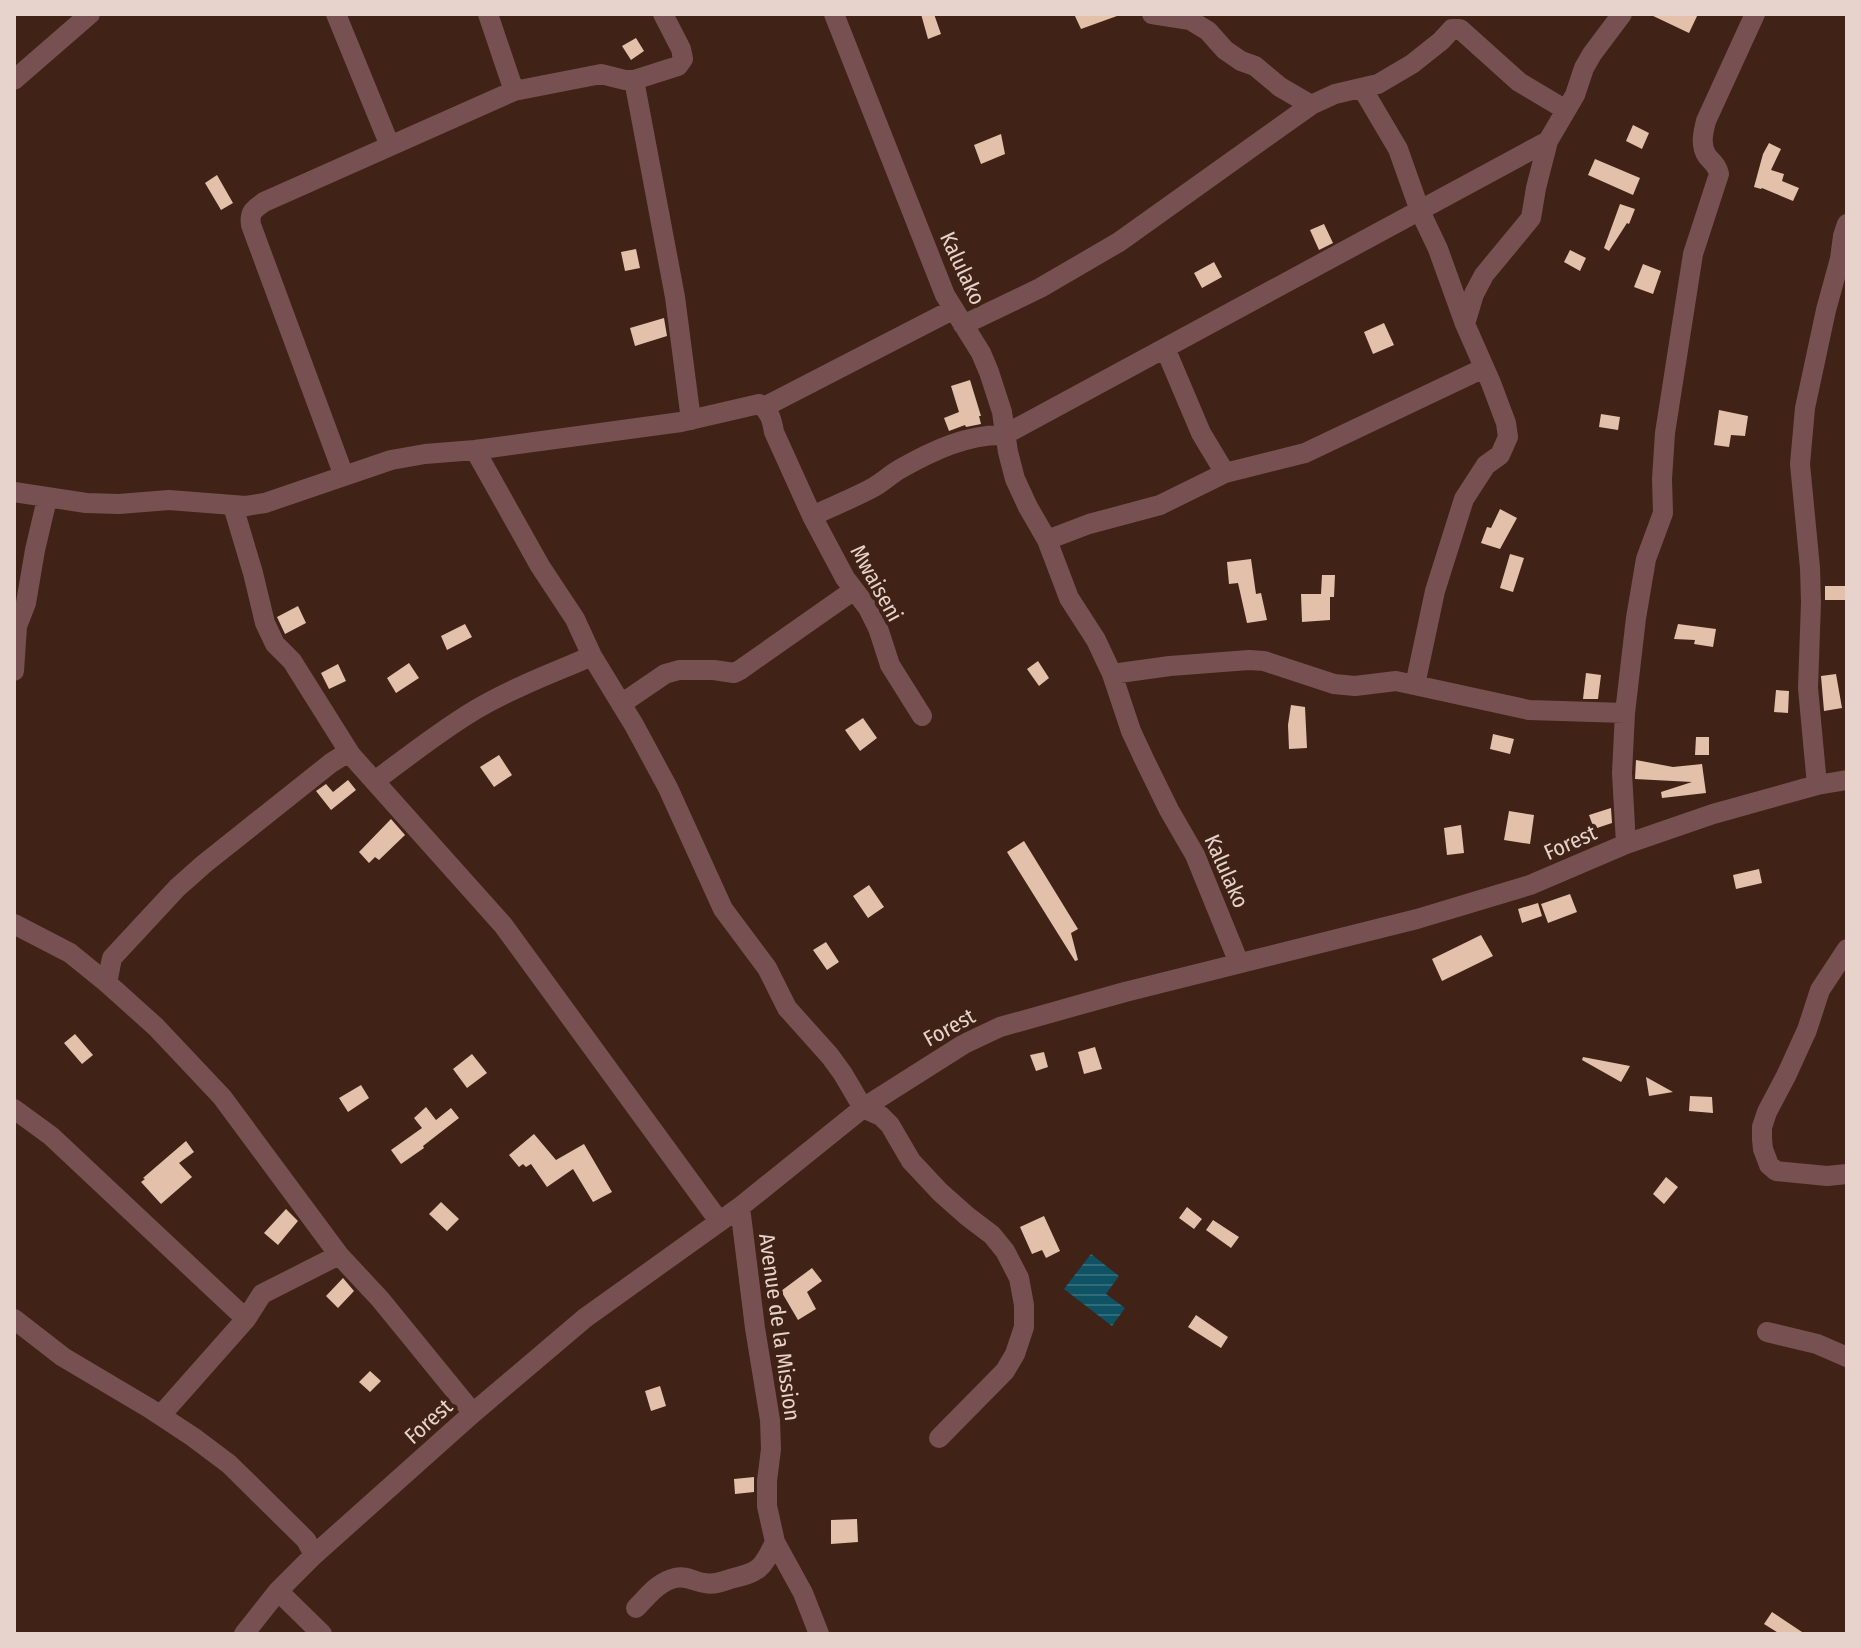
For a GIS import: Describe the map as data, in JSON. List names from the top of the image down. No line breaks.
{"streets":{"street":["Kalulako","Mwaiseni","Forest","Avenue de la Mission"]},"crossings":[["Kalulako","Forest"],["Forest","Avenue de la Mission"]]}
